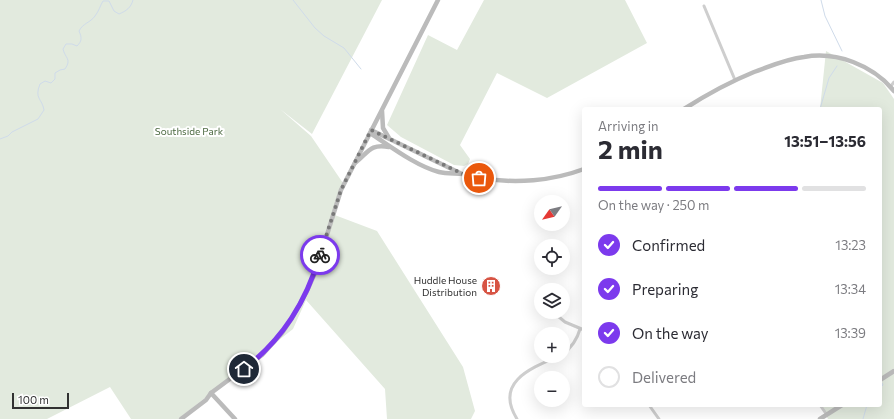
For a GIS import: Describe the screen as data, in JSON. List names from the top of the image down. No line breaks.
{"parks":["Southside Park"],"places":{"building":["Huddle House Distribution"]},"scale_bar":"100 m","north":"bottom left","page":{"heading":["2 min","Arriving in","13:51–13:56"],"bar":"On the way · 250 m","map_buttons":["+","−"],"list":[["Confirmed","13:23"],["Preparing","13:34"],["On the way","13:39"],"Delivered"],"scale":"100 m"}}
